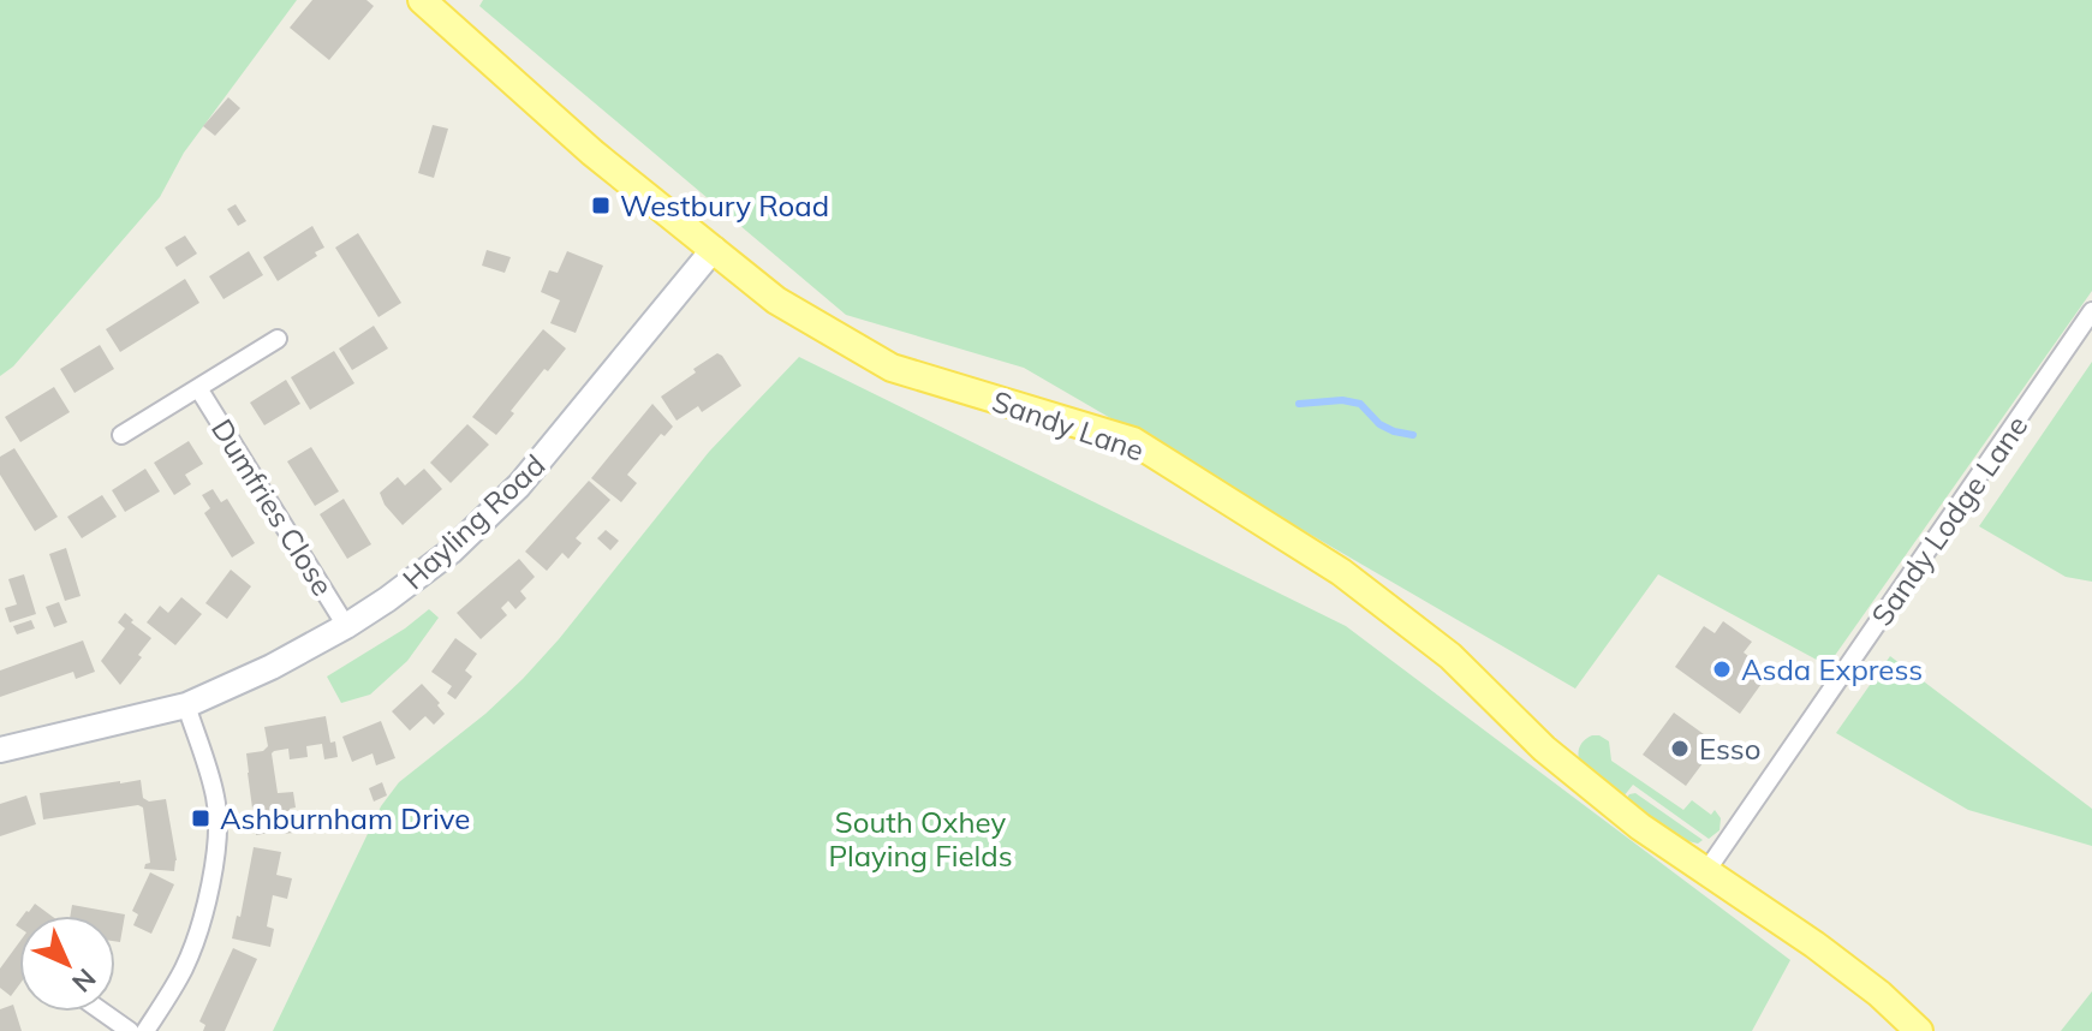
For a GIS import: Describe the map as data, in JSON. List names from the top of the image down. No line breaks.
{"streets":{"main road":["Sandy Lane"],"street":["Dumfries Close","Sandy Lodge Lane","Hayling Road"]},"crossings":[["Sandy Lane","Sandy Lodge Lane"],["Sandy Lane","Hayling Road"],["Dumfries Close","Hayling Road"]],"parks":["South Oxhey Playing Fields"],"places":{"transit":["Westbury Road","Ashburnham Drive"],"other":["Asda Express","Esso"]},"north":"bottom right"}
